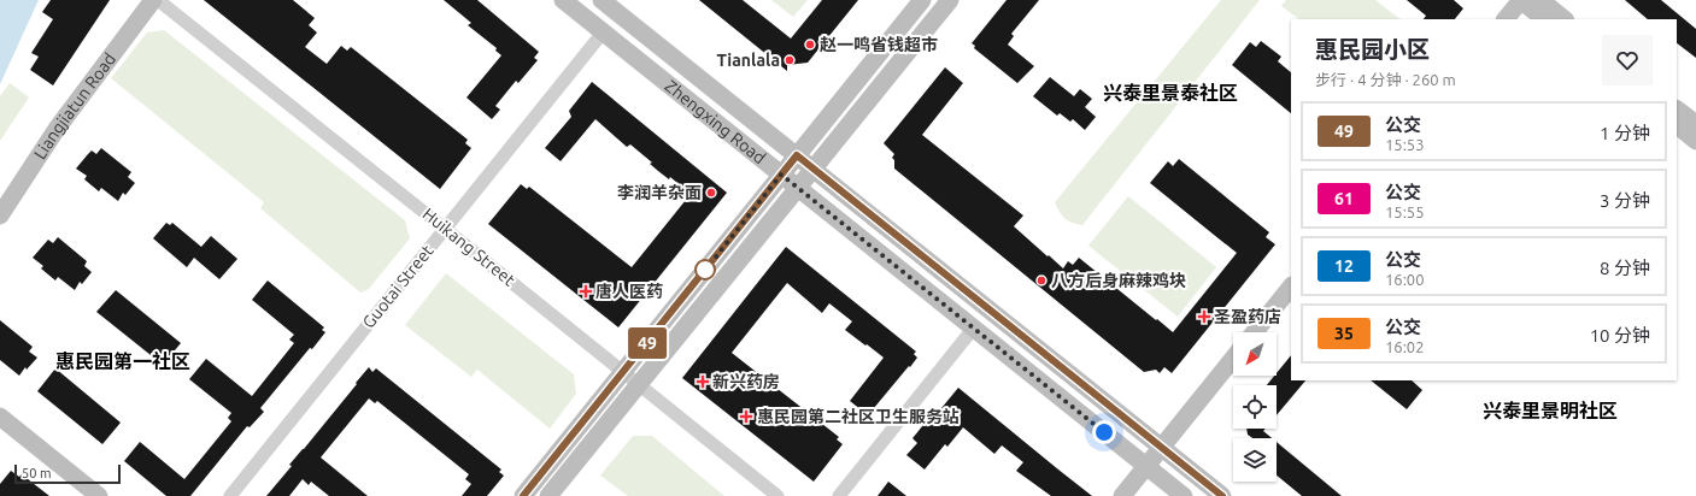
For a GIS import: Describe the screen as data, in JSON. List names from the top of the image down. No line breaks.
{"streets":{"main road":["Liangjiatun Road","Zhengxing Road"],"street":["Huikang Street","Guotai Street"]},"crossings":[["Zhengxing Road","Guotai Street"],["Huikang Street","Guotai Street"]],"districts":["兴泰里景泰社区","惠民园第一社区","兴泰里景明社区"],"places":{"other":["赵一鸣省钱超市","Tianlala","李润羊杂面","八方后身麻辣鸡块"],"health":["唐人医药","圣盈药店","新兴药房","惠民园第二社区卫生服务站"]},"lines":["bus line 49"],"scale_bar":"50 m","north":"bottom left","page":{"on_map":"49","heading":["惠民园小区","步行 · 4 分钟 · 260 m"],"list":[{"mark":"49","name":"公交","note":"15:53","value":"1 分钟"},{"mark":"61","name":"公交","note":"15:55","value":"3 分钟"},{"mark":"12","name":"公交","note":"16:00","value":"8 分钟"},{"mark":"35","name":"公交","note":"16:02","value":"10 分钟"}],"scale":"50 m"}}
